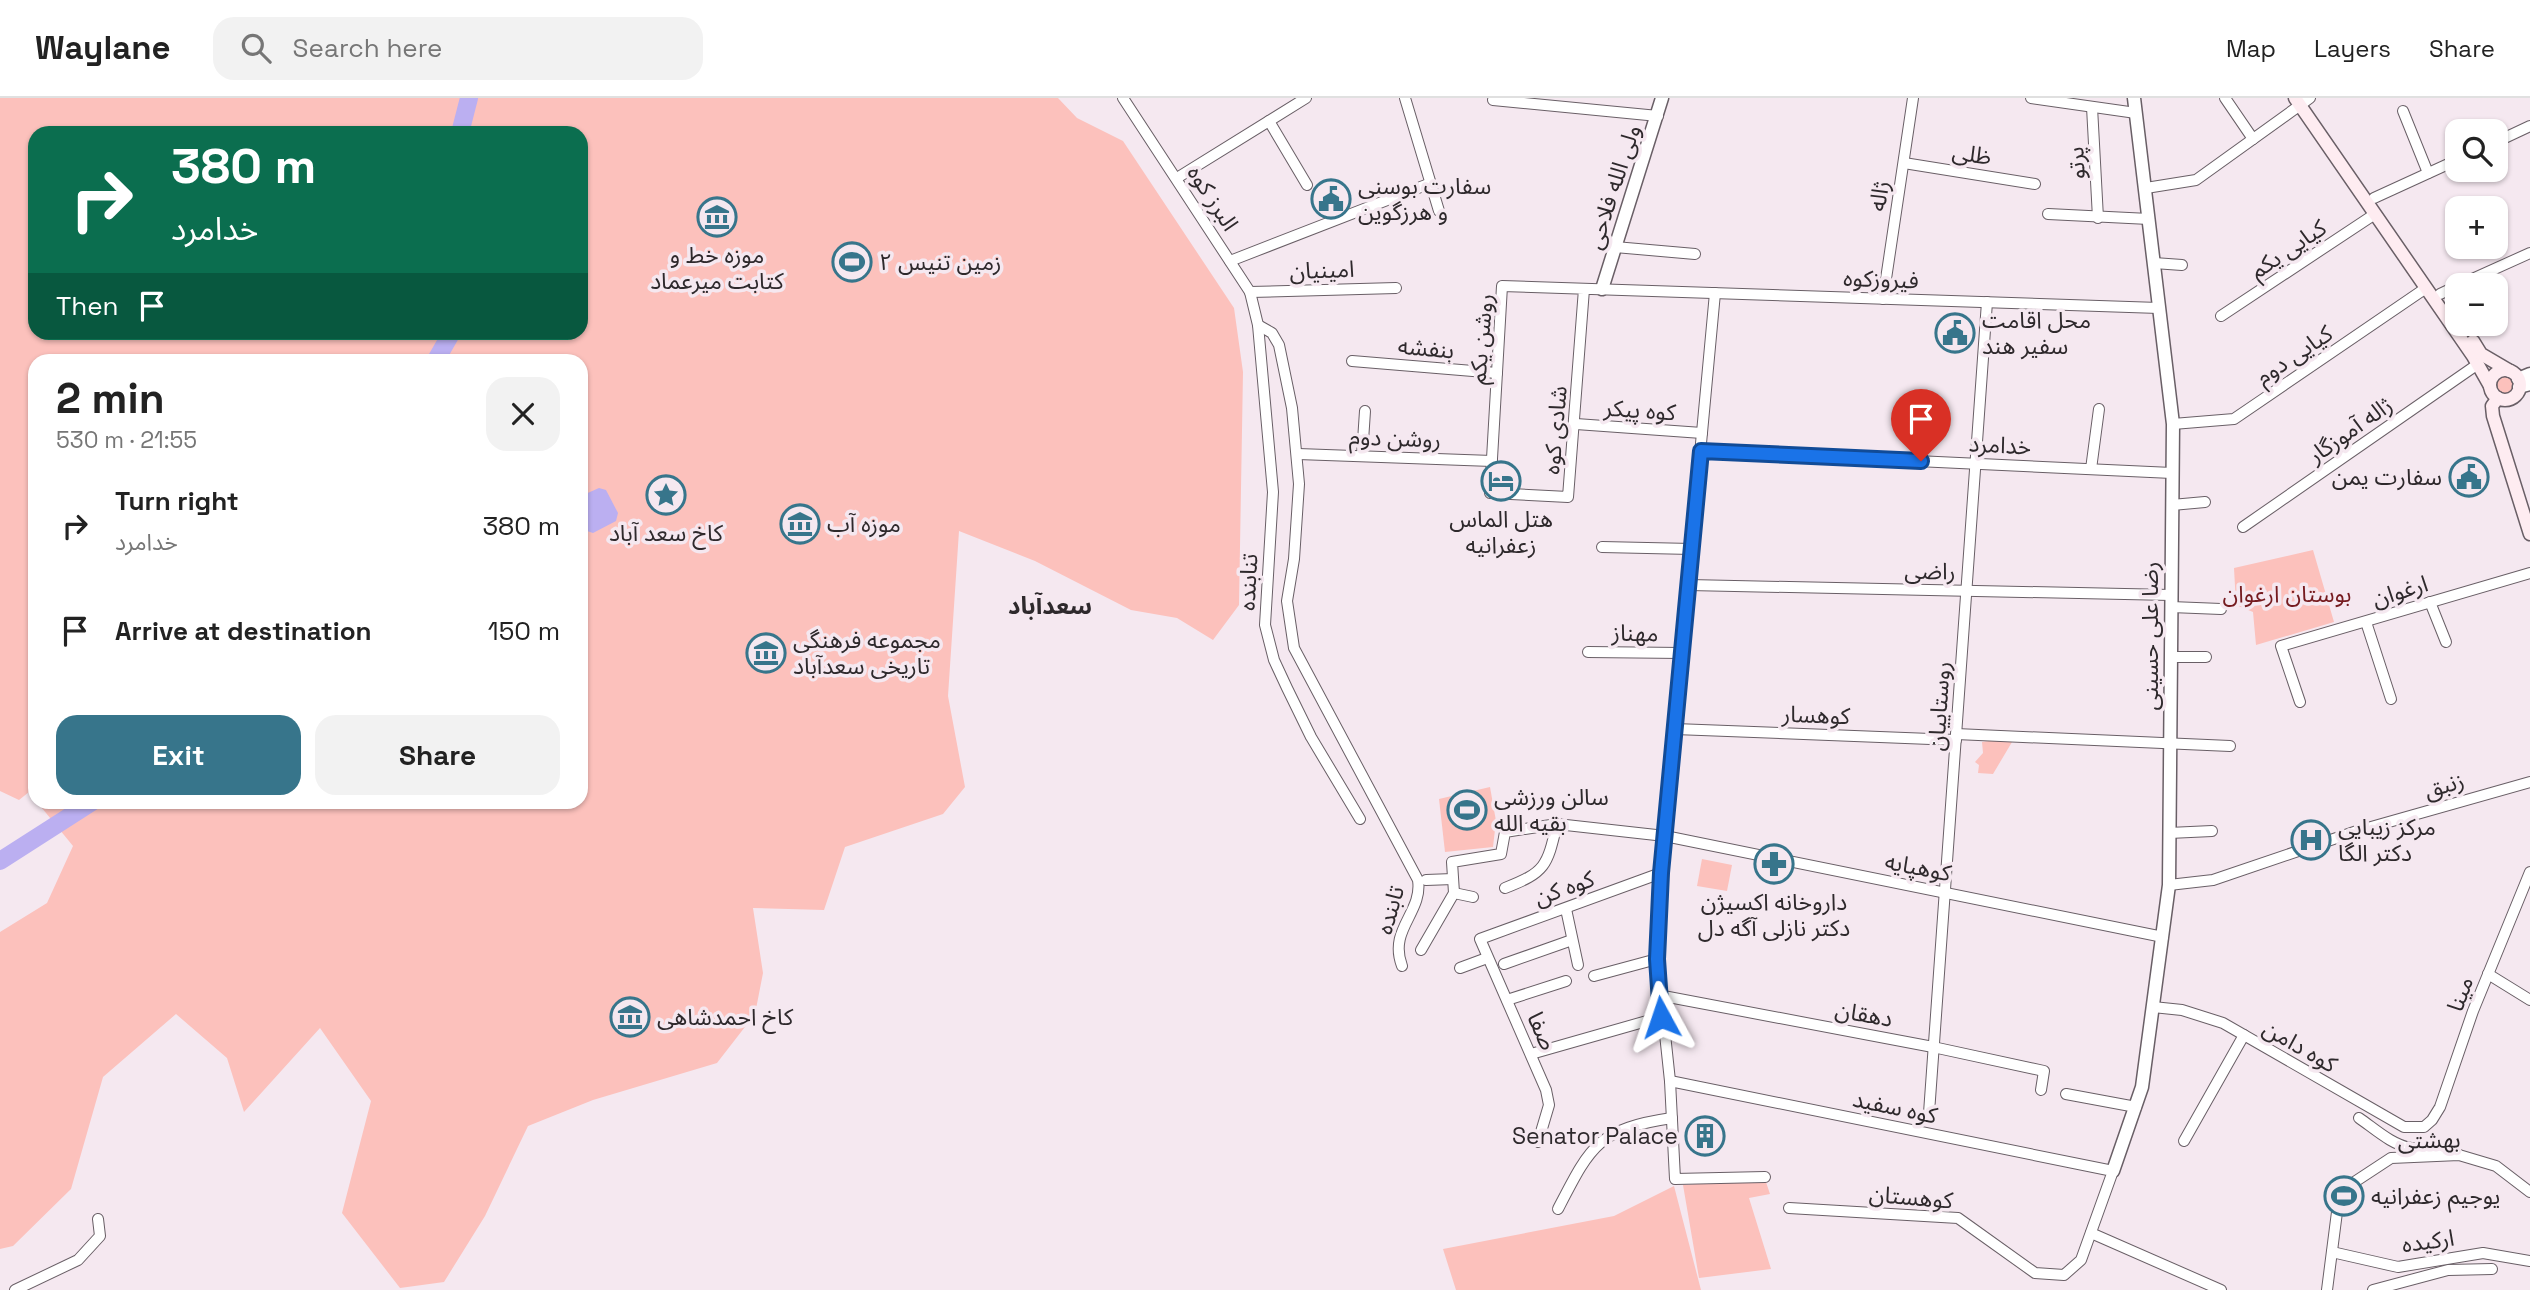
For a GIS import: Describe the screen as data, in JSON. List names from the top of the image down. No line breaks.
{"streets":{"street":["ظلی","پرتو","ولی‌ الله فلاحی","ژاله","البرز کوه","کیایی یکم","امینیان","فیروزکوه","روشن یکم","بنفشه","کیایی دوم","کوه پیکر","شادی کوه","ژاله آموزگار","روشن دوم","خدامرد","راضی","تنابنده","ارغوان","مهناز","رضا علی حسینی","روستاییان","کوهسار","زنبق","کوهپایه","کوه کن","تابنده","مینا","دهقان","صفا","کوه دامن","کوه سفید","بهشتی","کوهستان","ارکیده"]},"crossings":[["ظلی","ژاله"],["ولی‌ الله فلاحی","فیروزکوه"],["ولی‌ الله فلاحی","روشن یکم"],["ژاله","فیروزکوه"],["البرز کوه","امینیان"],["البرز کوه","تنابنده"],["فیروزکوه","روشن یکم"],["فیروزکوه","رضا علی حسینی"],["فیروزکوه","روستاییان"],["روشن یکم","بنفشه"],["روشن یکم","شادی کوه"],["روشن یکم","روشن دوم"],["کیایی دوم","رضا علی حسینی"],["کوه پیکر","شادی کوه"],["روشن دوم","تابنده"],["خدامرد","رضا علی حسینی"],["خدامرد","روستاییان"],["راضی","رضا علی حسینی"],["راضی","روستاییان"],["رضا علی حسینی","کوهسار"],["رضا علی حسینی","زنبق"],["رضا علی حسینی","کوهپایه"],["رضا علی حسینی","کوه دامن"],["رضا علی حسینی","کوه سفید"],["رضا علی حسینی","کوهستان"],["روستاییان","کوهسار"],["روستاییان","کوهپایه"],["روستاییان","دهقان"],["کوه کن","صفا"],["مینا","کوه دامن"],["کوه سفید","کوهستان"],["بهشتی","ارکیده"]],"districts":["سعدآباد"],"parks":["بوستان ارغوان"],"places":{"public building":["سفارت بوسنی و هرزگوین","محل اقامت سفیر هند","سفارت یمن"],"museum":["موزه خط و کتابت میرعماد","موزه آب","مجموعه فرهنگی تاریخی سعدآباد","کاخ احمدشاهی"],"sports":["زمین تنیس ۲","سالن ورزشی بقیه الله","یوجیم زعفرانیه"],"hotel":["هتل الماس زعفرانیه"],"place":["کاخ سعد آباد"],"hospital":["مرکز زیبایی دکتر الگا"],"pharmacy":["داروخانه اکسیژن دکتر نازلی آگه دل"],"building":["Senator Palace"]},"page":{"header":"Waylane","search":"Search here","nav":["Map","Layers","Share"],"map_buttons":["+","−"],"turn":["380 m","خدامرد"],"then":"Then","heading":["2 min","530 m · 21:55"],"list":[{"name":"Turn right","note":"خدامرد","value":"380 m"},{"name":"Arrive at destination","value":"150 m"}],"buttons":["Exit","Share"]}}
